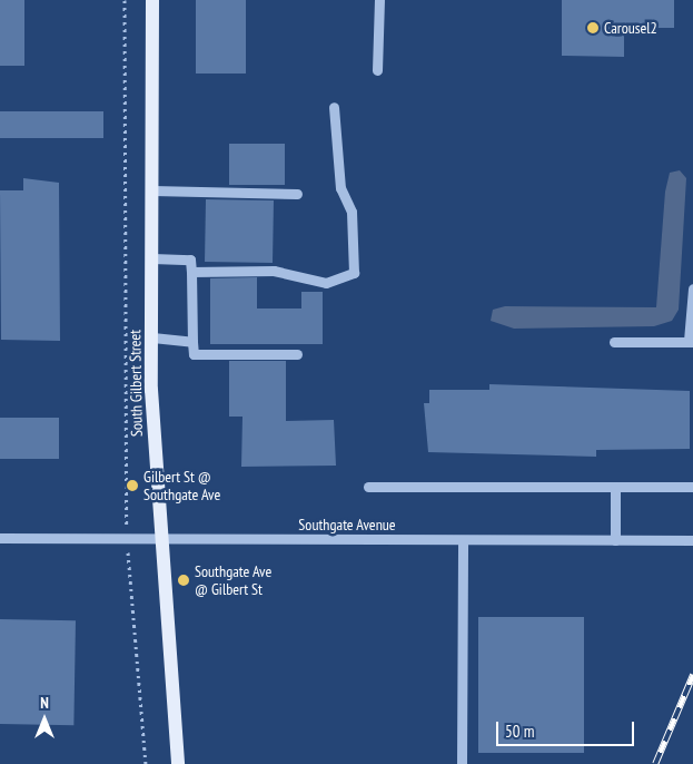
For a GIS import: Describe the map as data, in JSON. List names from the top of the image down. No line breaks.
{"streets":{"main road":["South Gilbert Street"],"street":["Southgate Avenue"]},"crossings":[["South Gilbert Street","Southgate Avenue"]],"places":["Carousel2","Gilbert St @ Southgate Ave","Southgate Ave @ Gilbert St"],"scale_bar":"50 m","north":"top"}
